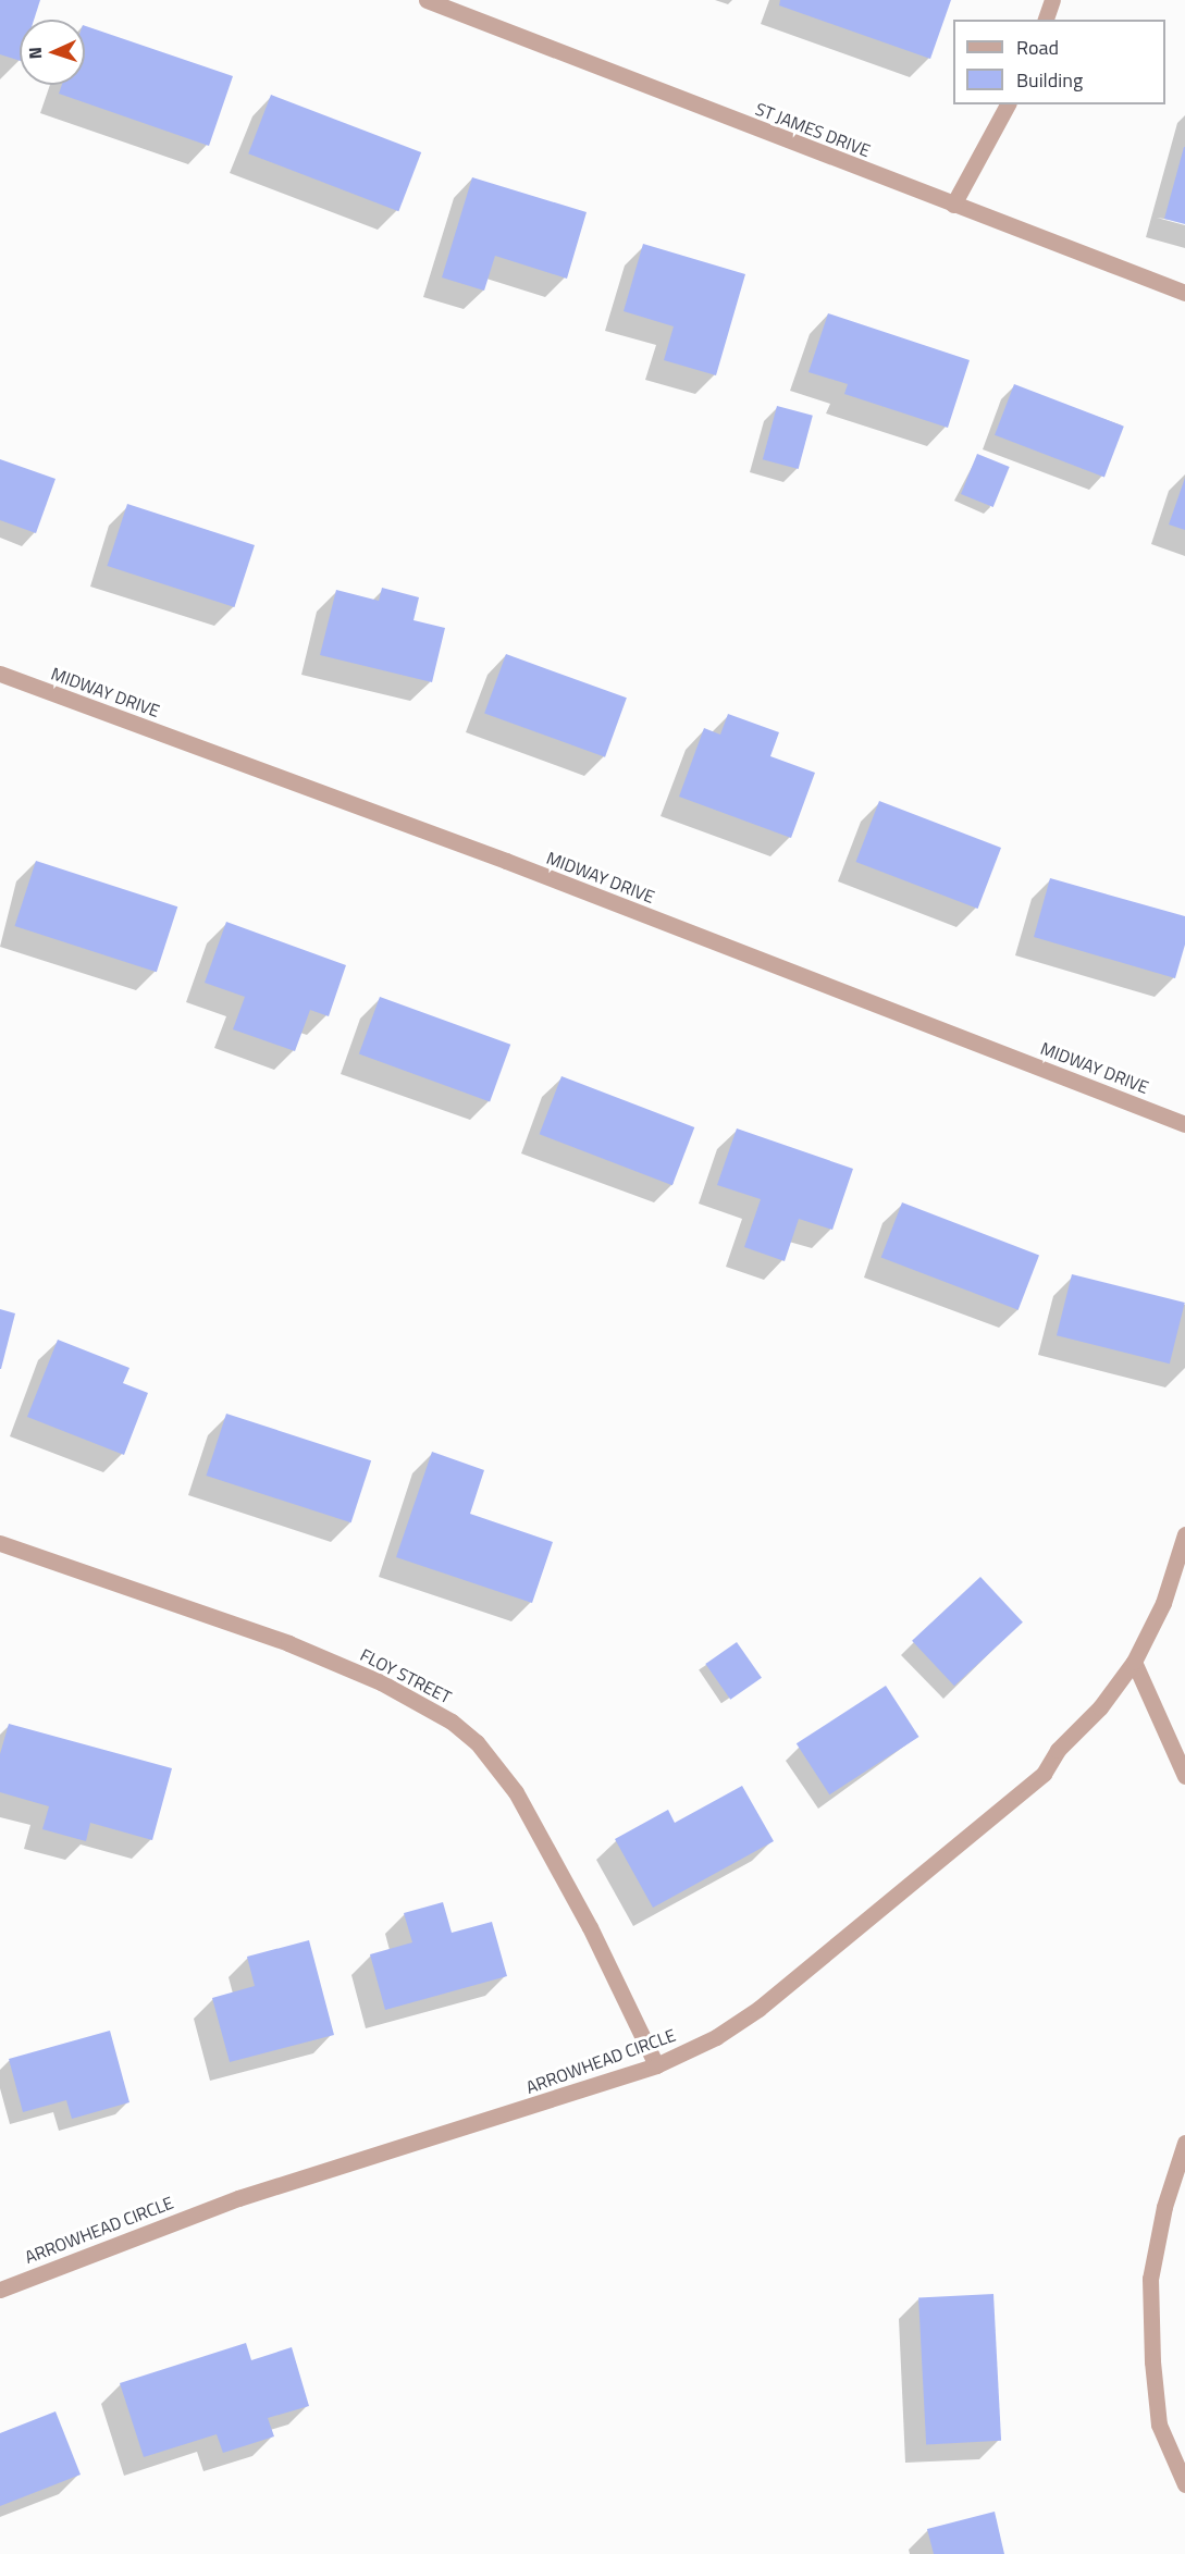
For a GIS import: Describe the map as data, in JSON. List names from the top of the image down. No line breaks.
{"streets":{"street":["ST JAMES DRIVE","MIDWAY DRIVE","FLOY STREET","ARROWHEAD CIRCLE"]},"crossings":[["FLOY STREET","ARROWHEAD CIRCLE"]],"legend":["Road","Building"],"north":"left"}
